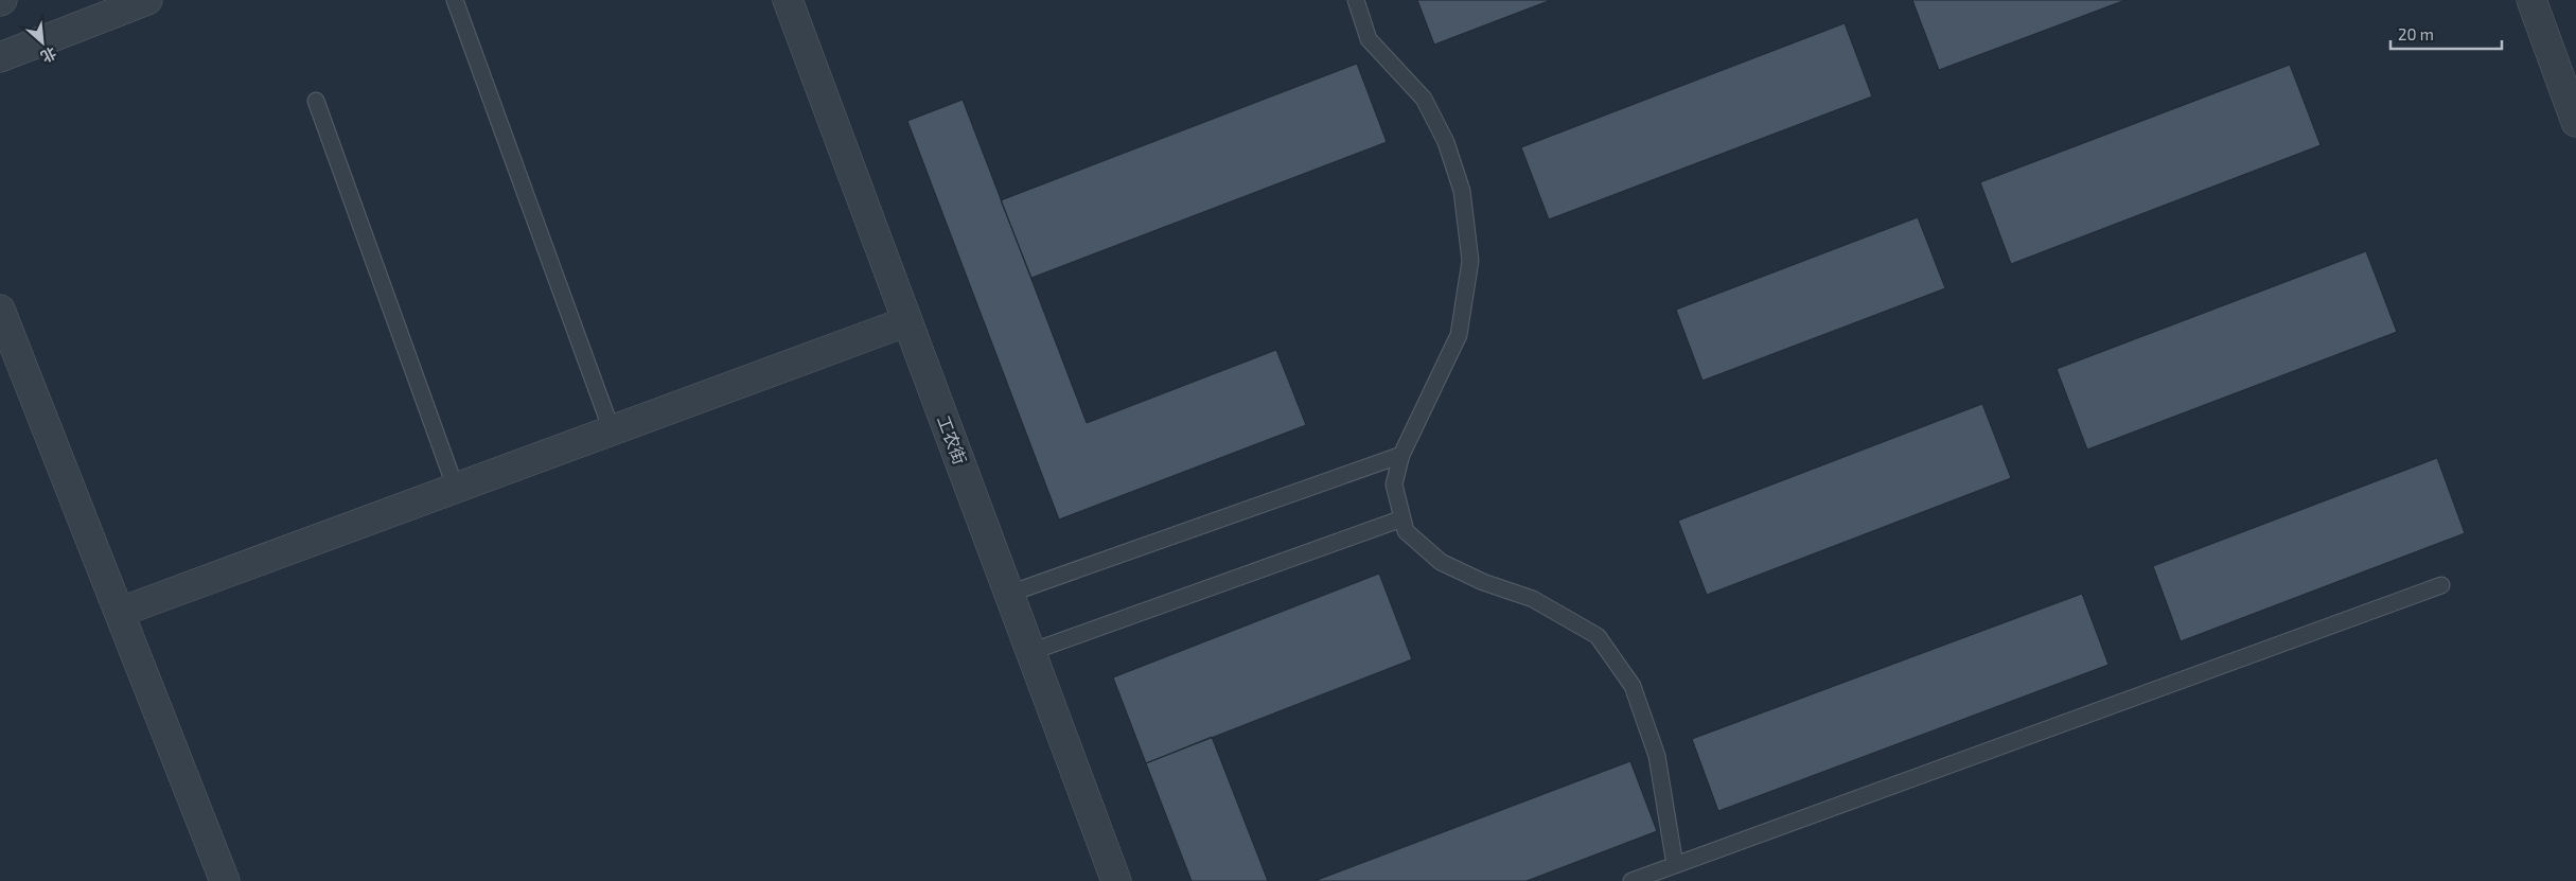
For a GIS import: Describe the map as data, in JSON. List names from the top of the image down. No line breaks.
{"streets":{"street":["工农街"]},"scale_bar":"20 m","north":"bottom right"}
